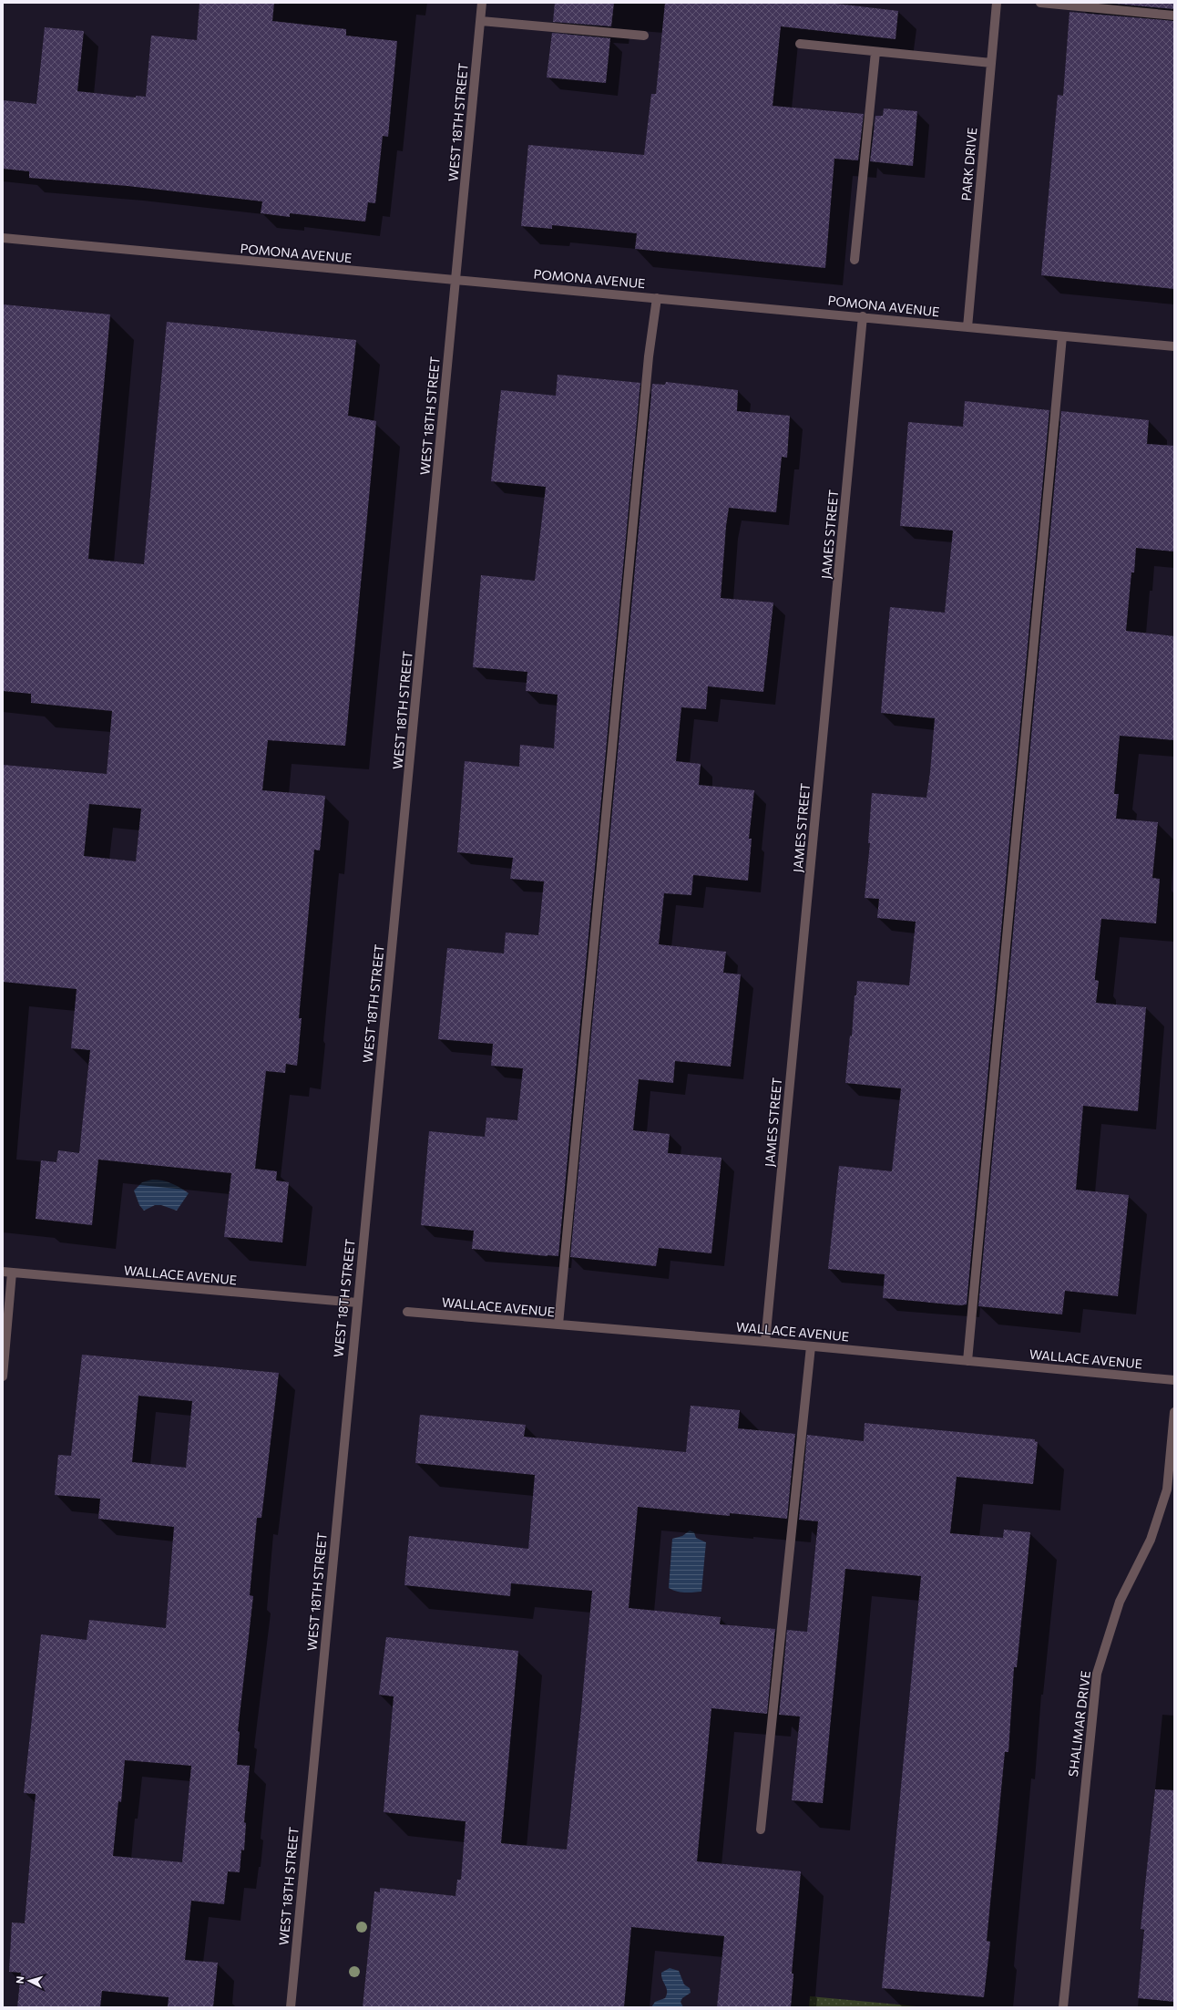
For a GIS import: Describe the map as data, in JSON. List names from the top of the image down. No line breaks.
{"streets":{"street":["WEST 18TH STREET","PARK DRIVE","POMONA AVENUE","JAMES STREET","WALLACE AVENUE","SHALIMAR DRIVE"]},"crossings":[["WEST 18TH STREET","POMONA AVENUE"],["WEST 18TH STREET","WALLACE AVENUE"],["PARK DRIVE","POMONA AVENUE"],["POMONA AVENUE","JAMES STREET"],["JAMES STREET","WALLACE AVENUE"]],"north":"left"}
